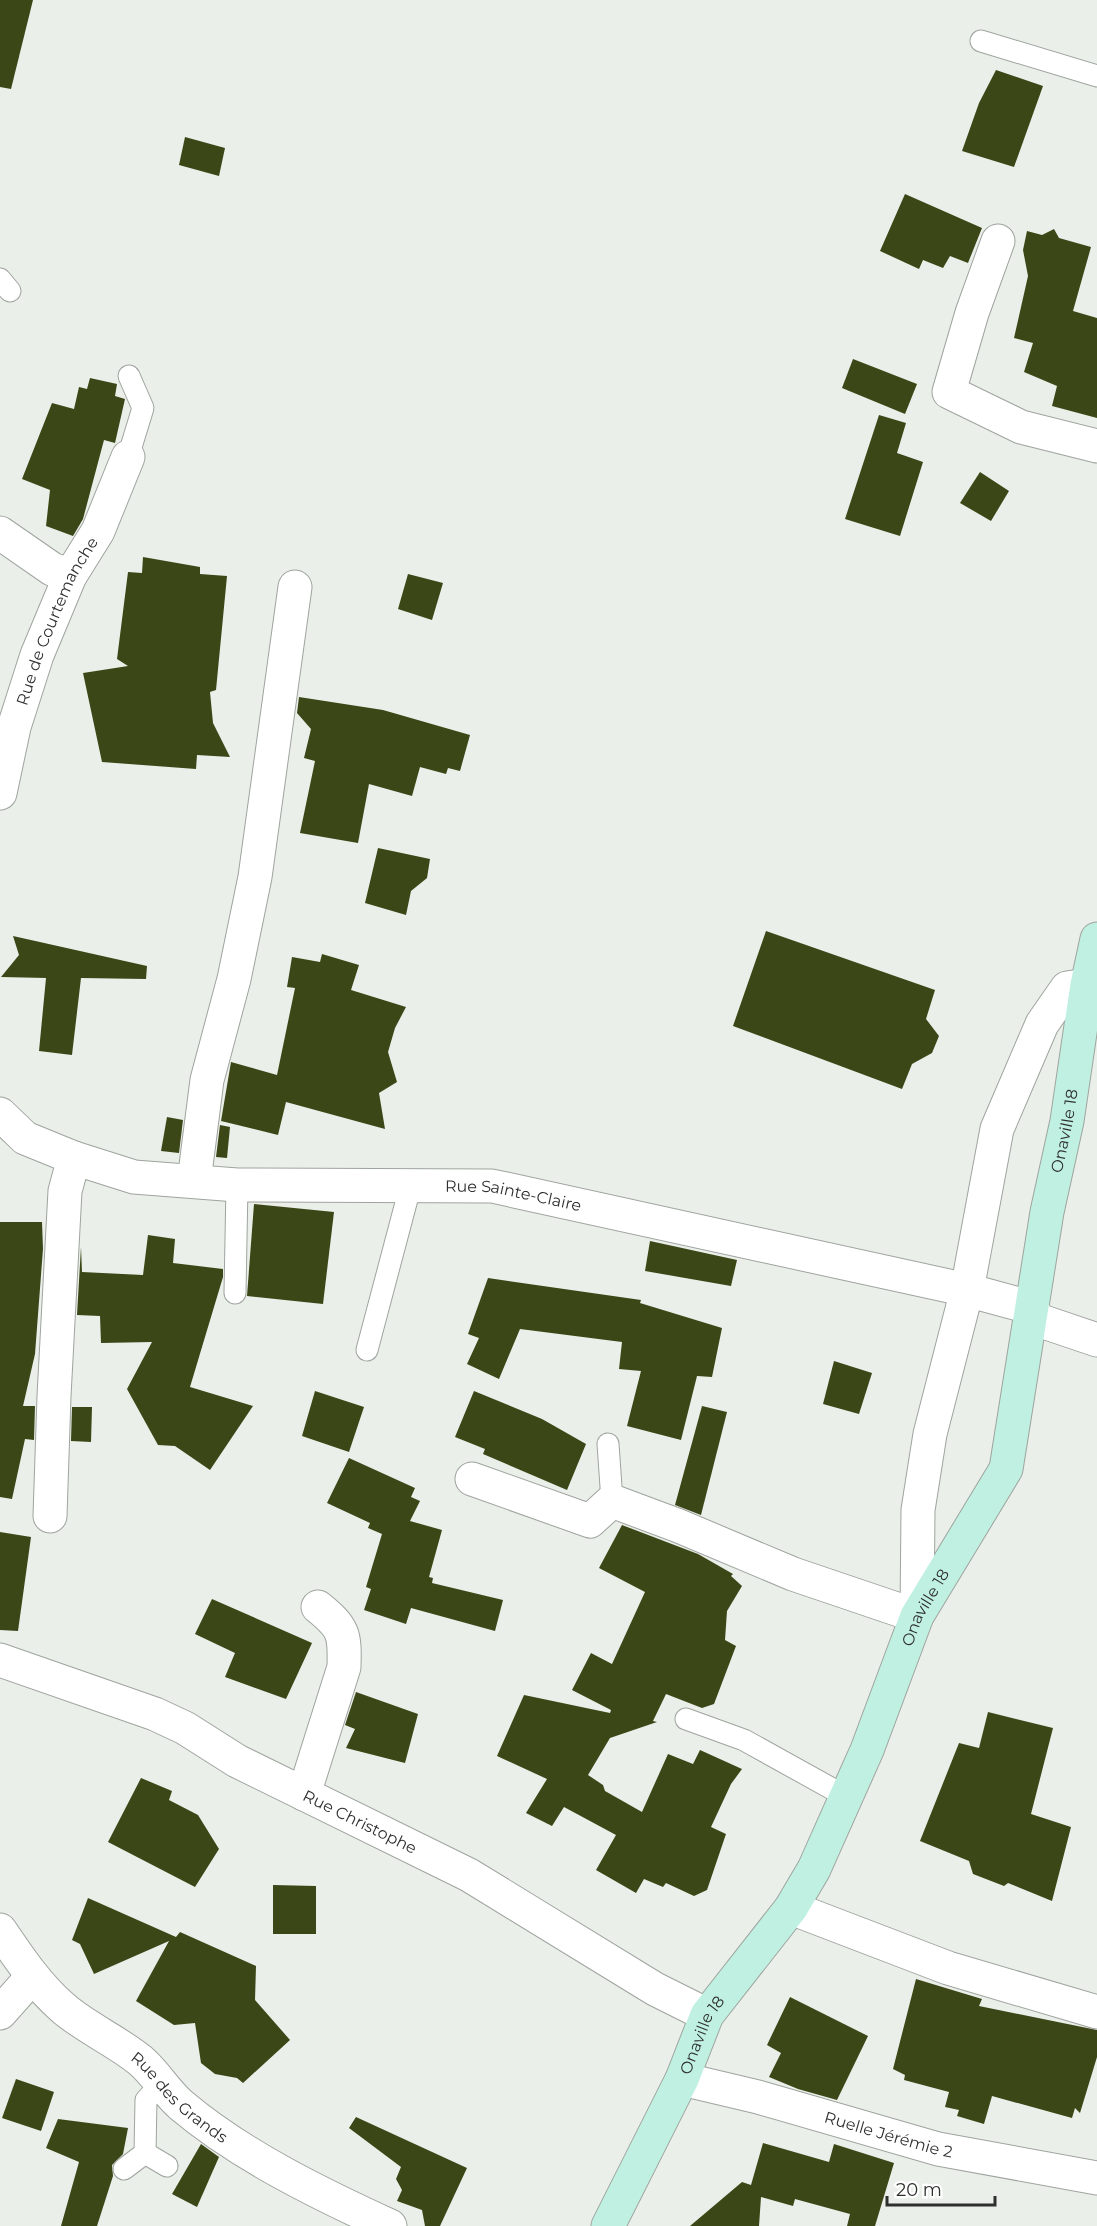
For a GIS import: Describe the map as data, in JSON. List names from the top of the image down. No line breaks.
{"streets":{"street":["Rue de Courtemanche","Onaville 18","Rue Sainte-Claire","Rue Christophe","Rue des Grands","Ruelle Jérémie 2"]},"crossings":[["Onaville 18","Rue Sainte-Claire"],["Onaville 18","Rue Christophe"],["Onaville 18","Ruelle Jérémie 2"]],"scale_bar":"20 m"}
